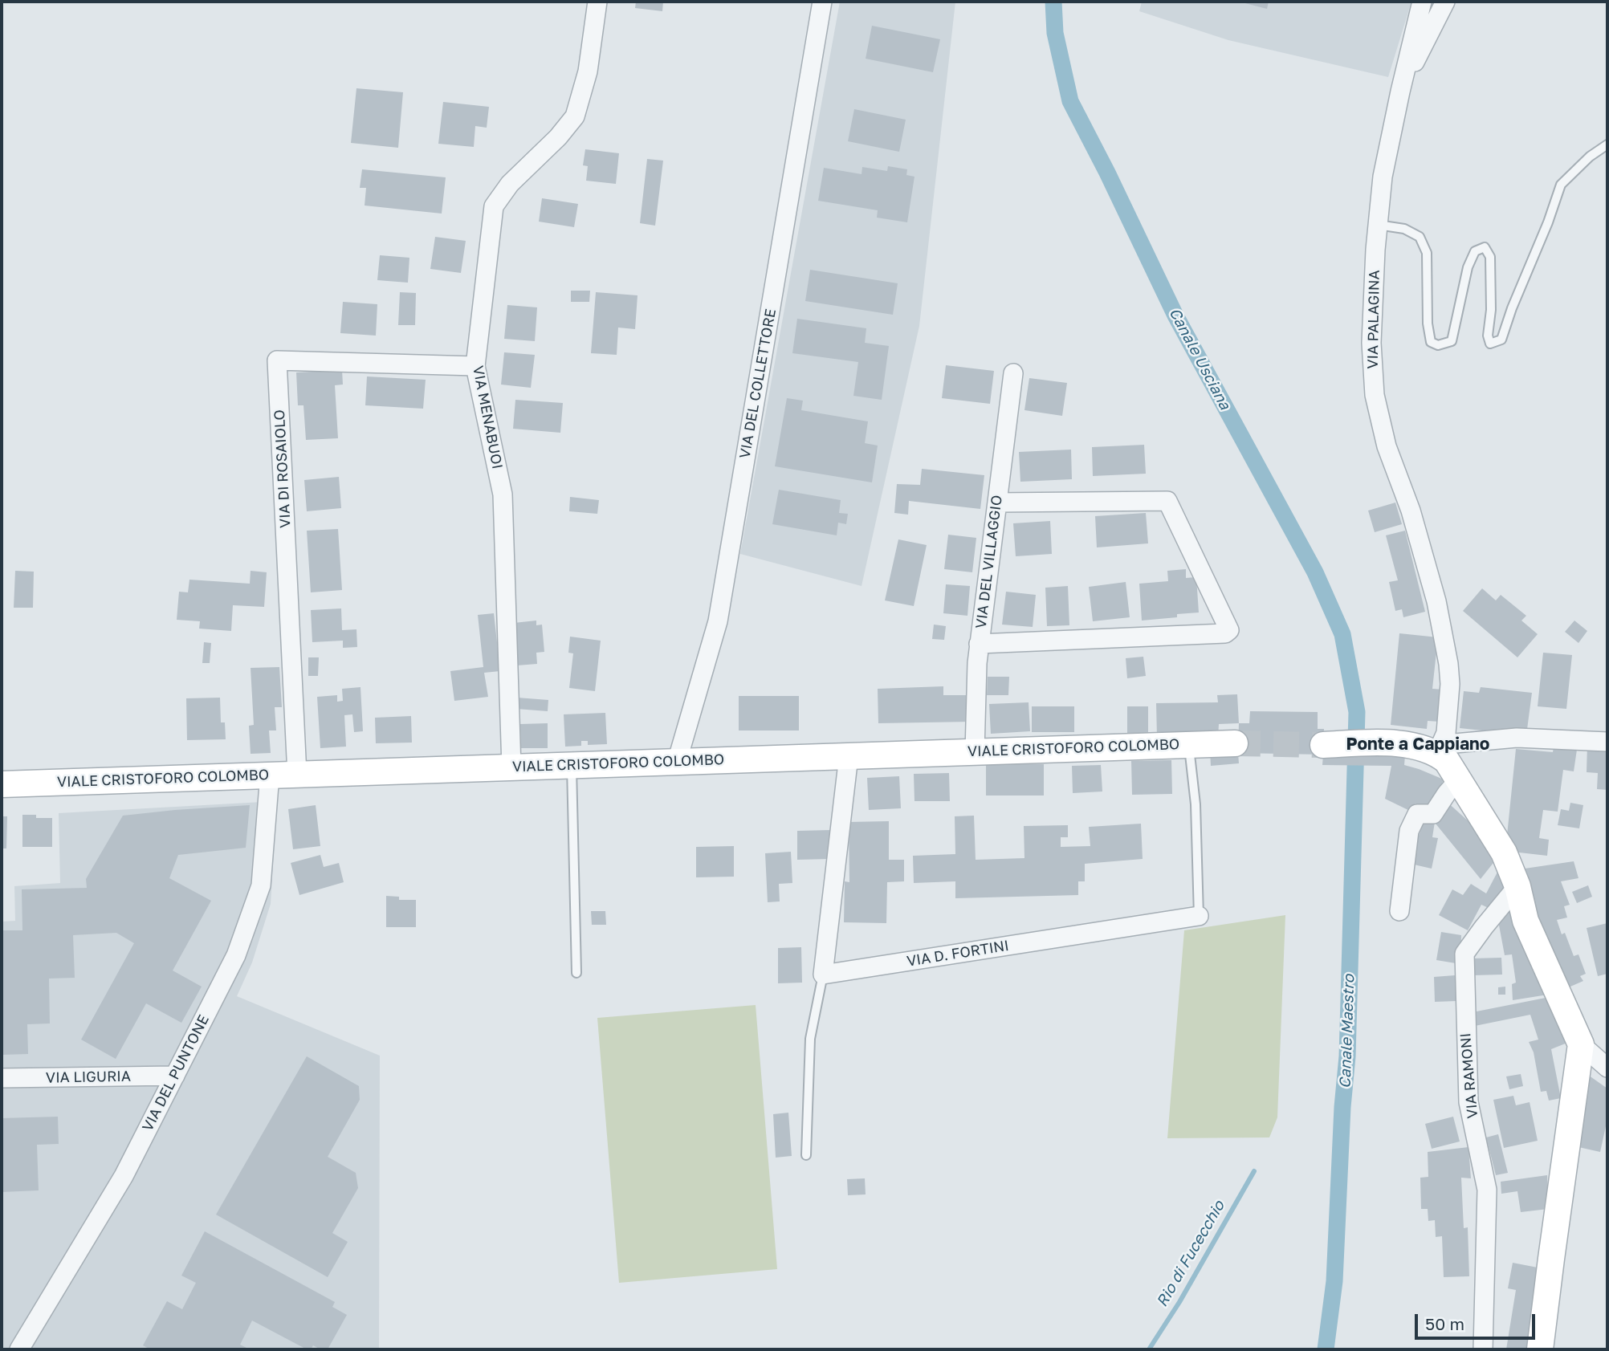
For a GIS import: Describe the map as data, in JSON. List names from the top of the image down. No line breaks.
{"streets":{"street":["VIA PALAGINA","VIA DEL COLLETTORE","VIA MENABUOI","VIA DI ROSAIOLO","VIA DEL VILLAGGIO","VIALE CRISTOFORO COLOMBO","VIA D. FORTINI","VIA DEL PUNTONE","VIA RAMONI","VIA LIGURIA"]},"crossings":[["VIA DEL COLLETTORE","VIALE CRISTOFORO COLOMBO"],["VIA MENABUOI","VIA DI ROSAIOLO"],["VIA MENABUOI","VIALE CRISTOFORO COLOMBO"],["VIA DI ROSAIOLO","VIALE CRISTOFORO COLOMBO"],["VIA DEL VILLAGGIO","VIALE CRISTOFORO COLOMBO"],["VIALE CRISTOFORO COLOMBO","VIA D. FORTINI"],["VIALE CRISTOFORO COLOMBO","VIA DEL PUNTONE"],["VIA DEL PUNTONE","VIA LIGURIA"]],"districts":["Ponte a Cappiano"],"water":["Canale Usciana","Canale Maestro","Rio di Fucecchio"],"scale_bar":"50 m"}
